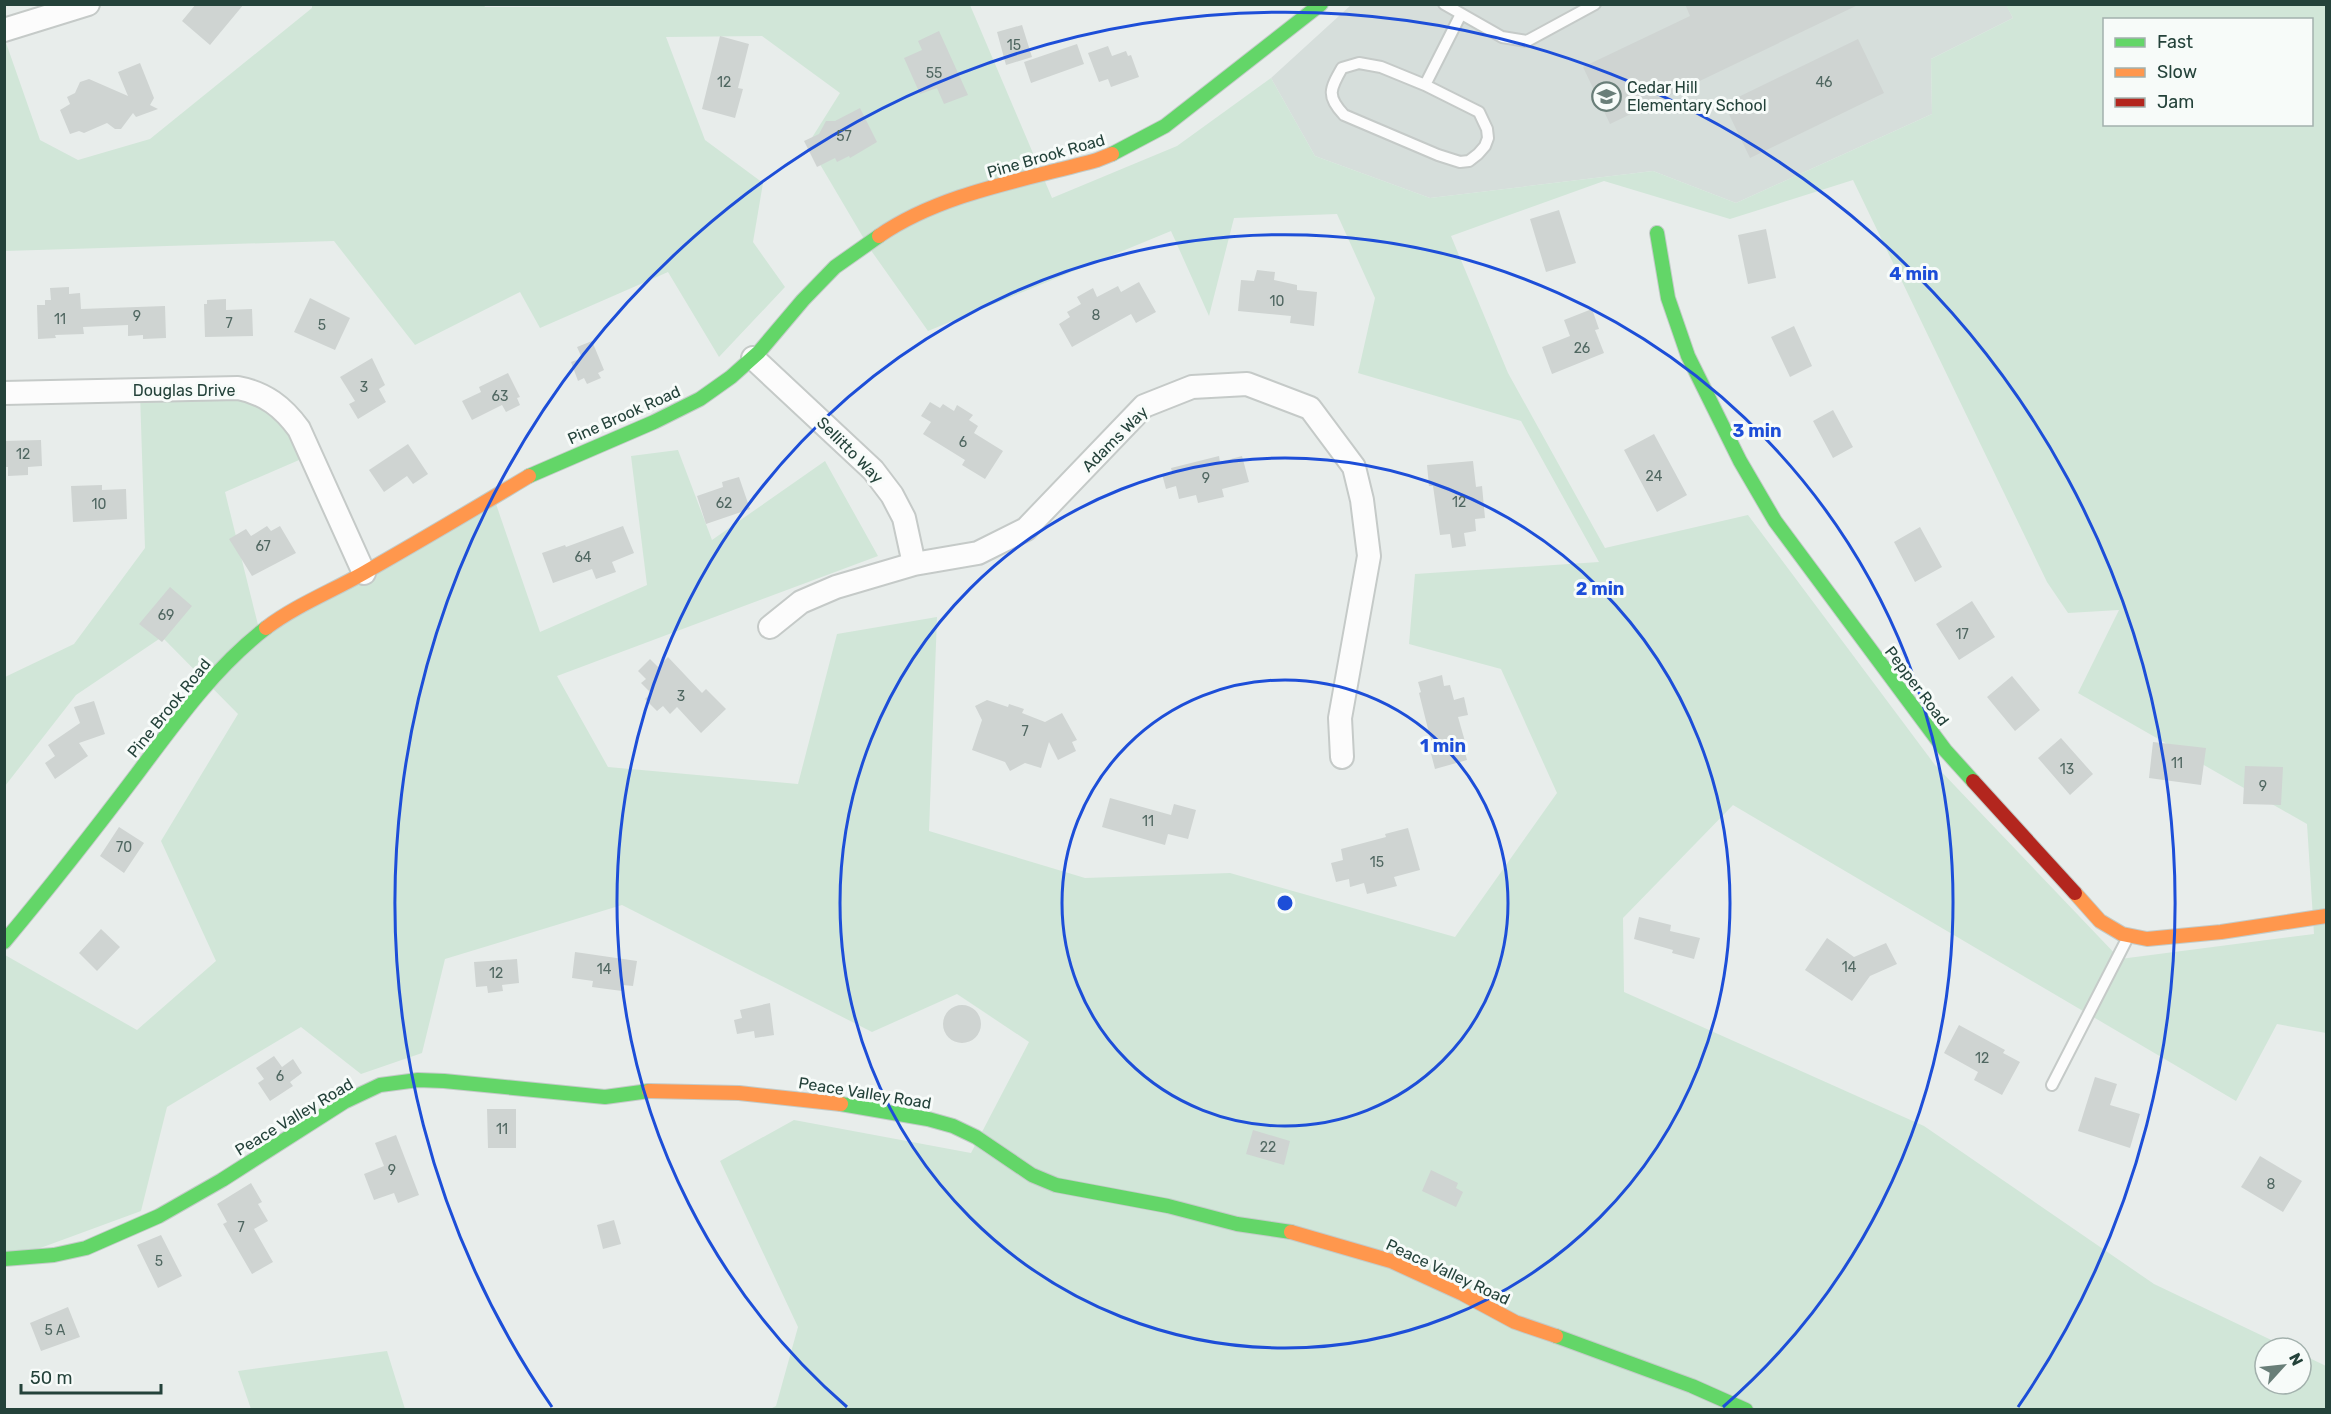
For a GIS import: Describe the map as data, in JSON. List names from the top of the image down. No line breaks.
{"streets":{"street":["Pine Brook Road","Douglas Drive","Adams Way","Sellitto Way","Pepper Road","Peace Valley Road"]},"crossings":[["Pine Brook Road","Douglas Drive"],["Pine Brook Road","Sellitto Way"],["Adams Way","Sellitto Way"]],"places":{"school or university":["Cedar Hill Elementary School"]},"house_numbers":["15","55","12","46","57","10","8","9","11","7","5","26","3","63","6","12","24","9","12","62","10","67","64","69","17","3","7","11","13","9","11","70","15","14","14","12","12","6","11","22","9","8","7","5","5 A"],"legend":["Fast","Slow","Jam"],"scale_bar":"50 m","north":"top right","rings":["4 min","3 min","2 min","1 min"]}
